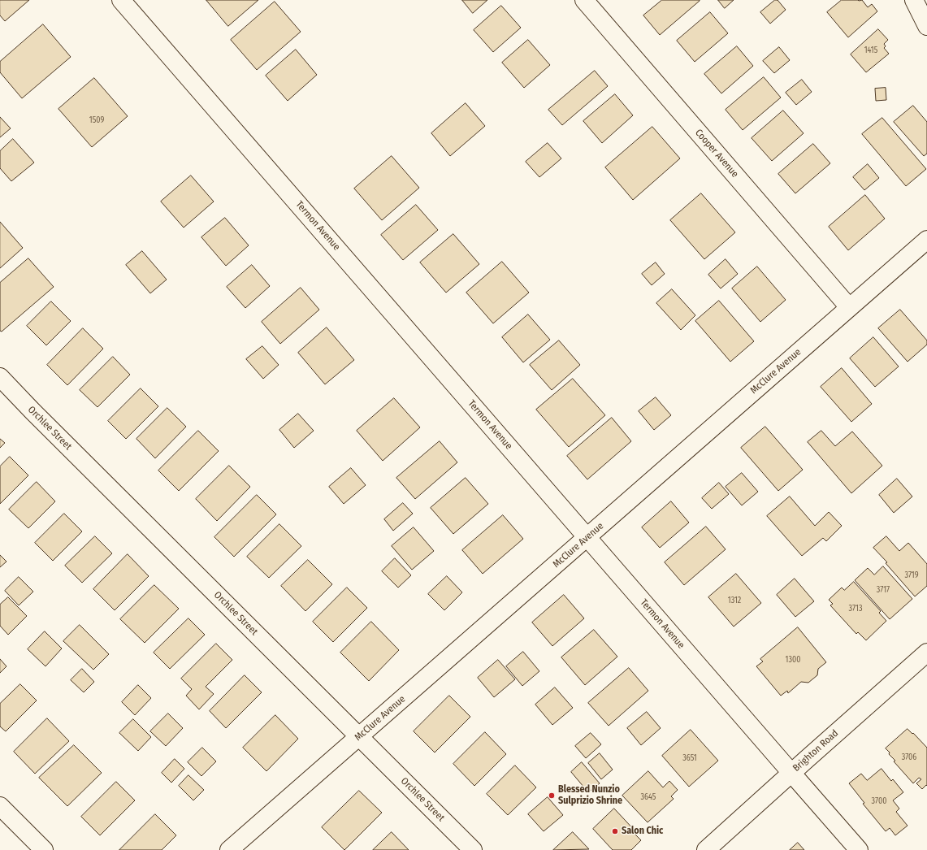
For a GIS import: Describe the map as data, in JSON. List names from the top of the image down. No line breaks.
{"streets":{"street":["Cooper Avenue","Termon Avenue","McClure Avenue","Orchlee Street","Brighton Road"]},"crossings":[["Cooper Avenue","McClure Avenue"],["Termon Avenue","McClure Avenue"],["Termon Avenue","Brighton Road"],["McClure Avenue","Orchlee Street"]],"places":["Blessed Nunzio Sulprizio Shrine","Salon Chic"],"house_numbers":["1415","1509","3719","3717","1312","3713","1300","3706","3651","3645","3700"]}
